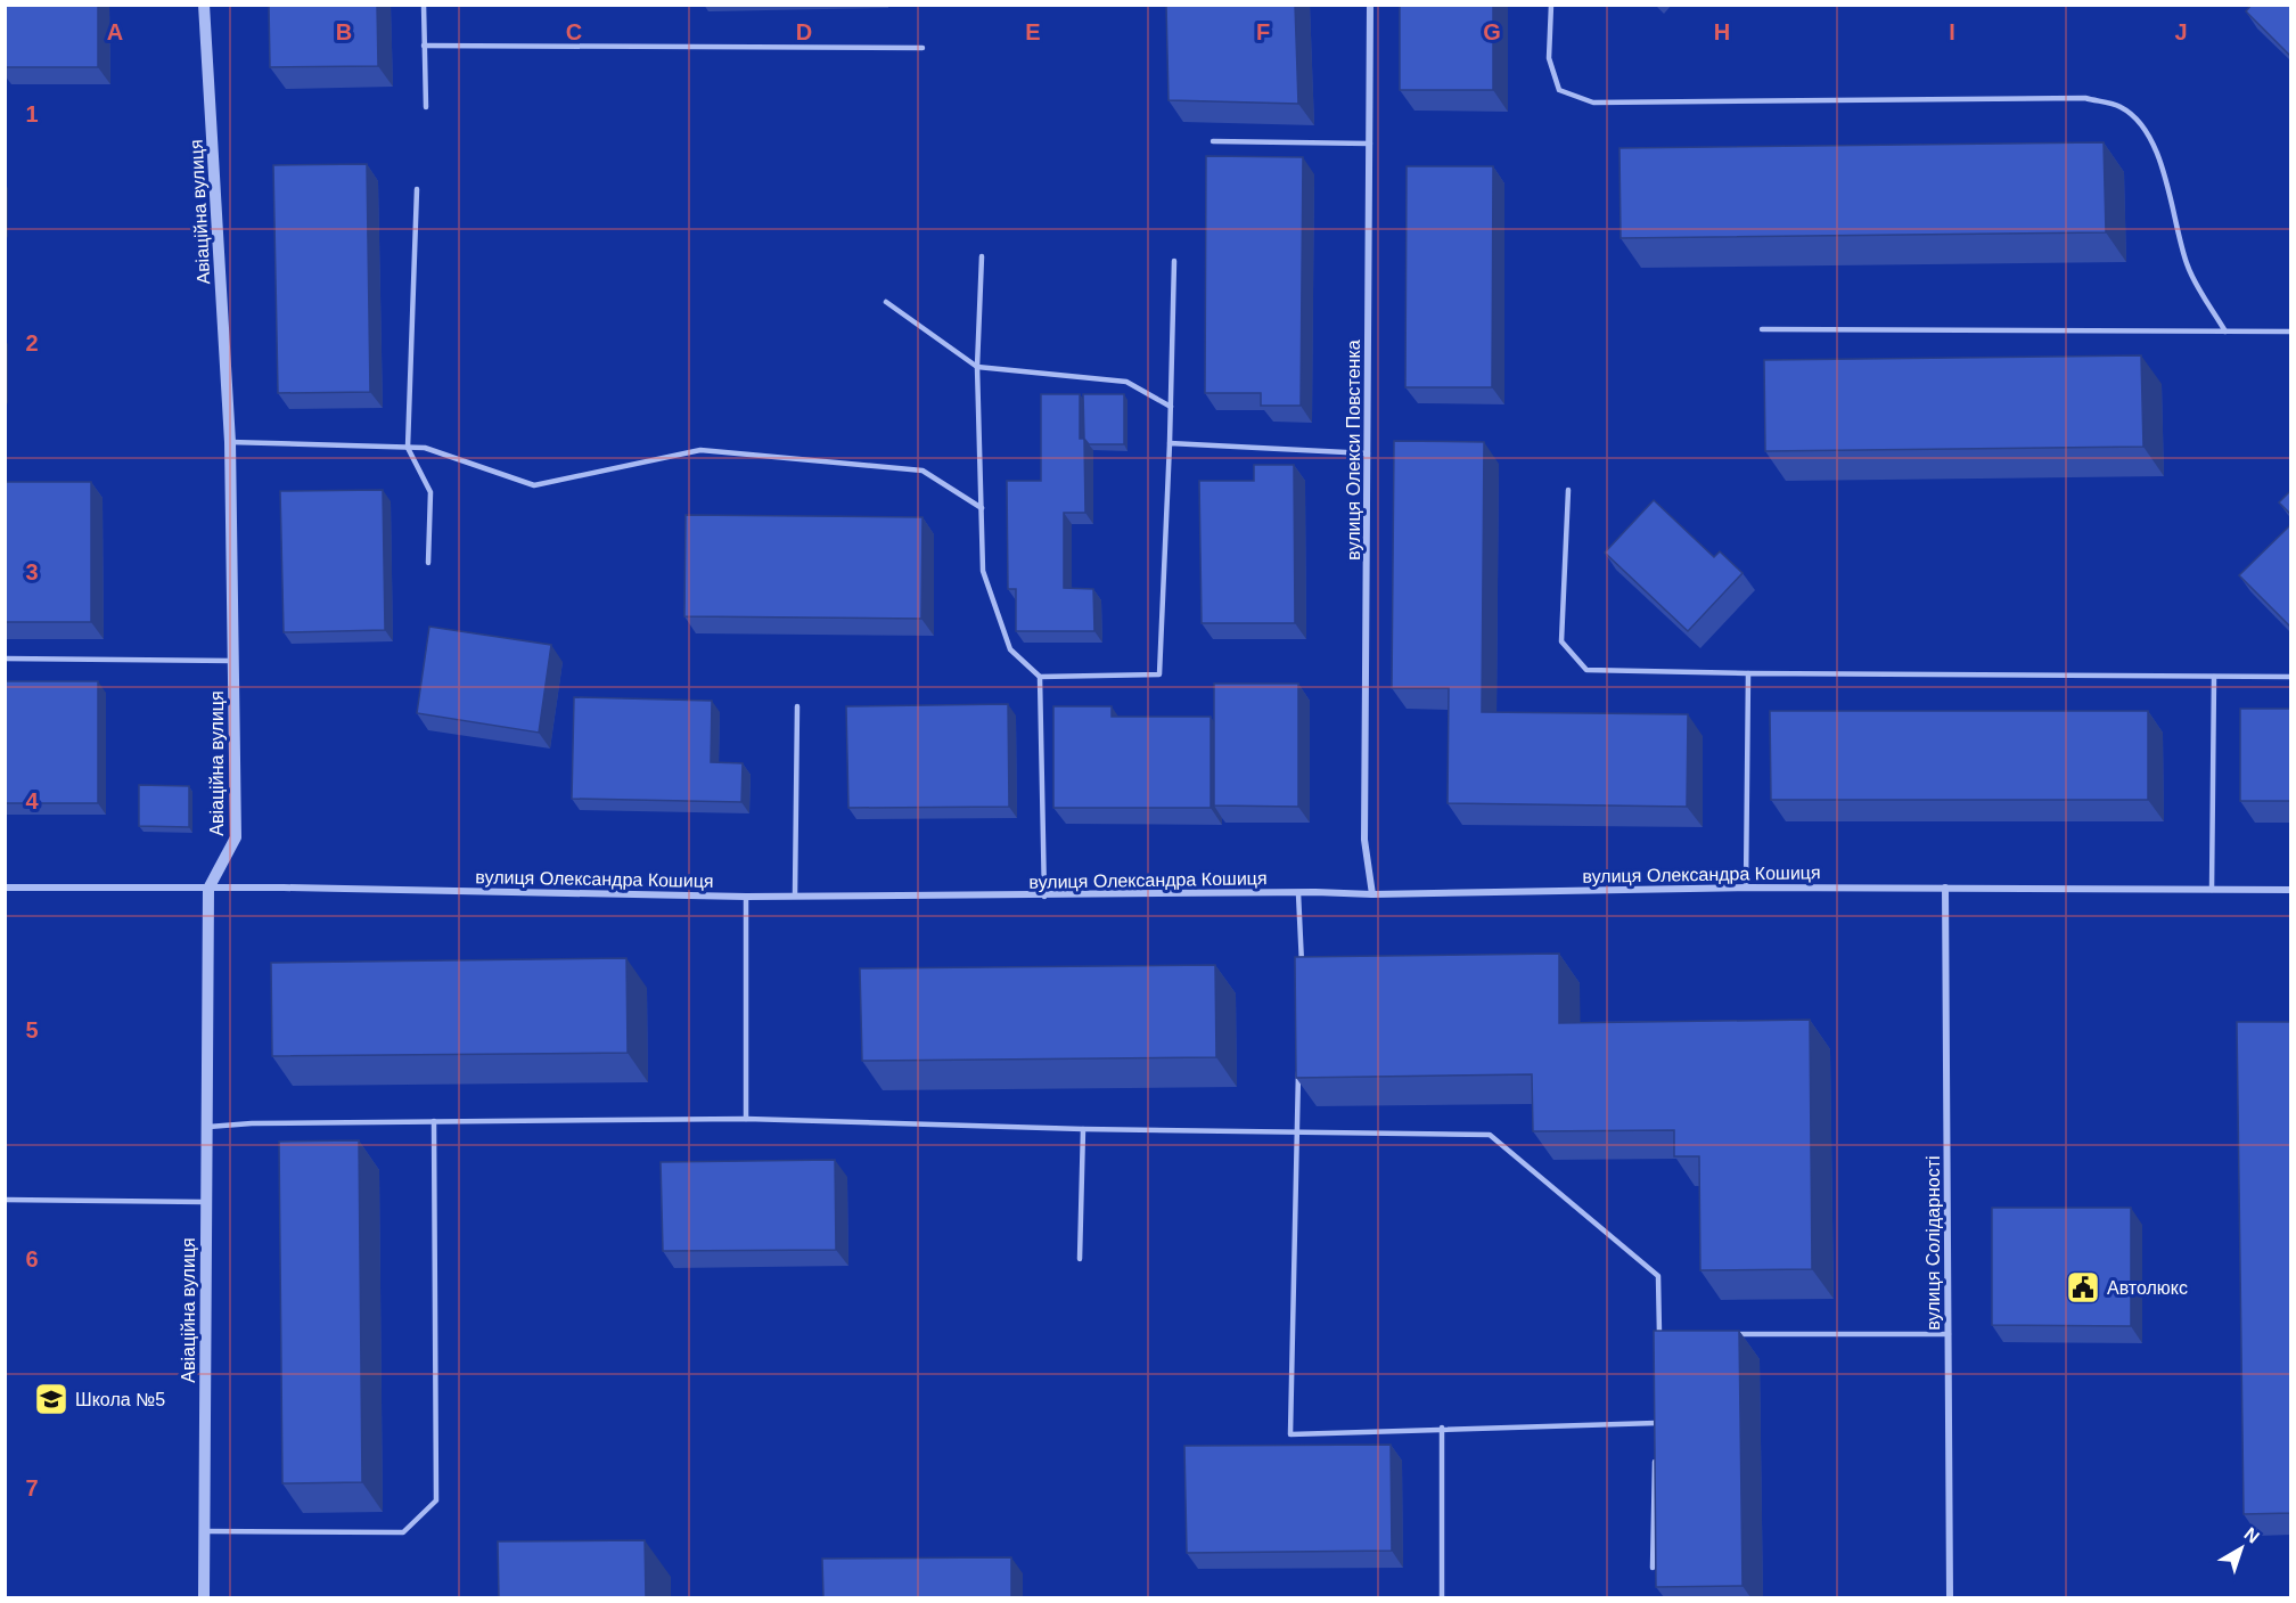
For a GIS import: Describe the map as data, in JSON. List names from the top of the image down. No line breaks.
{"streets":{"street":["Авіаційна вулиця","вулиця Олекси Повстенка","вулиця Олександра Кошиця","вулиця Солідарності"]},"crossings":[["Авіаційна вулиця","вулиця Олександра Кошиця"],["вулиця Олекси Повстенка","вулиця Олександра Кошиця"],["вулиця Олександра Кошиця","вулиця Солідарності"]],"places":{"public building":["Автолюкс"],"school or university":["Школа №5"]},"north":"top right","grid":{"columns":["A","B","C","D","E","F","G","H","I","J"],"rows":["1","2","3","4","5","6","7"]}}
